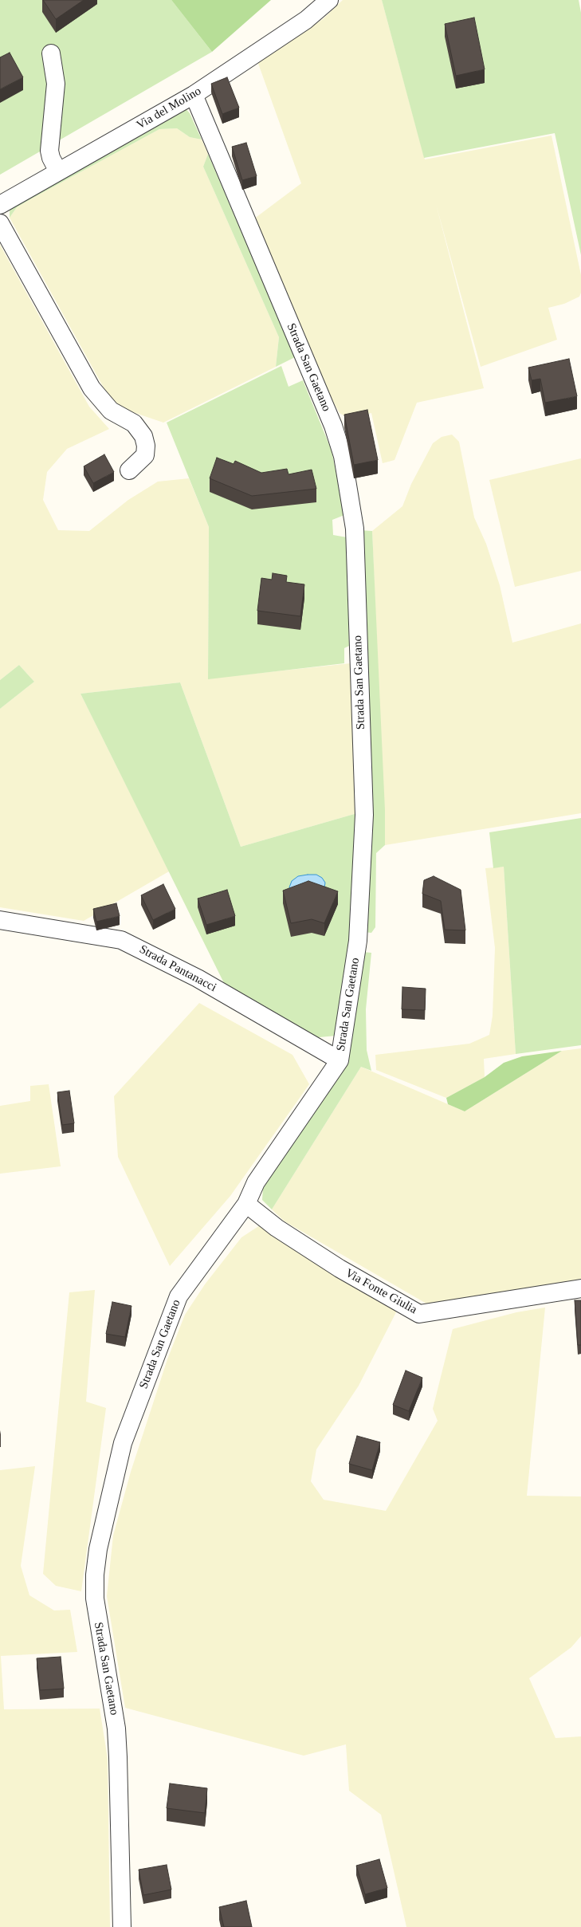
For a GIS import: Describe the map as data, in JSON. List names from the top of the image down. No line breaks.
{"streets":{"street":["Via del Molino","Strada San Gaetano","Strada Pantanacci","Via Fonte Giulia"]},"crossings":[["Via del Molino","Strada San Gaetano"],["Strada San Gaetano","Strada Pantanacci"],["Strada San Gaetano","Via Fonte Giulia"]]}
